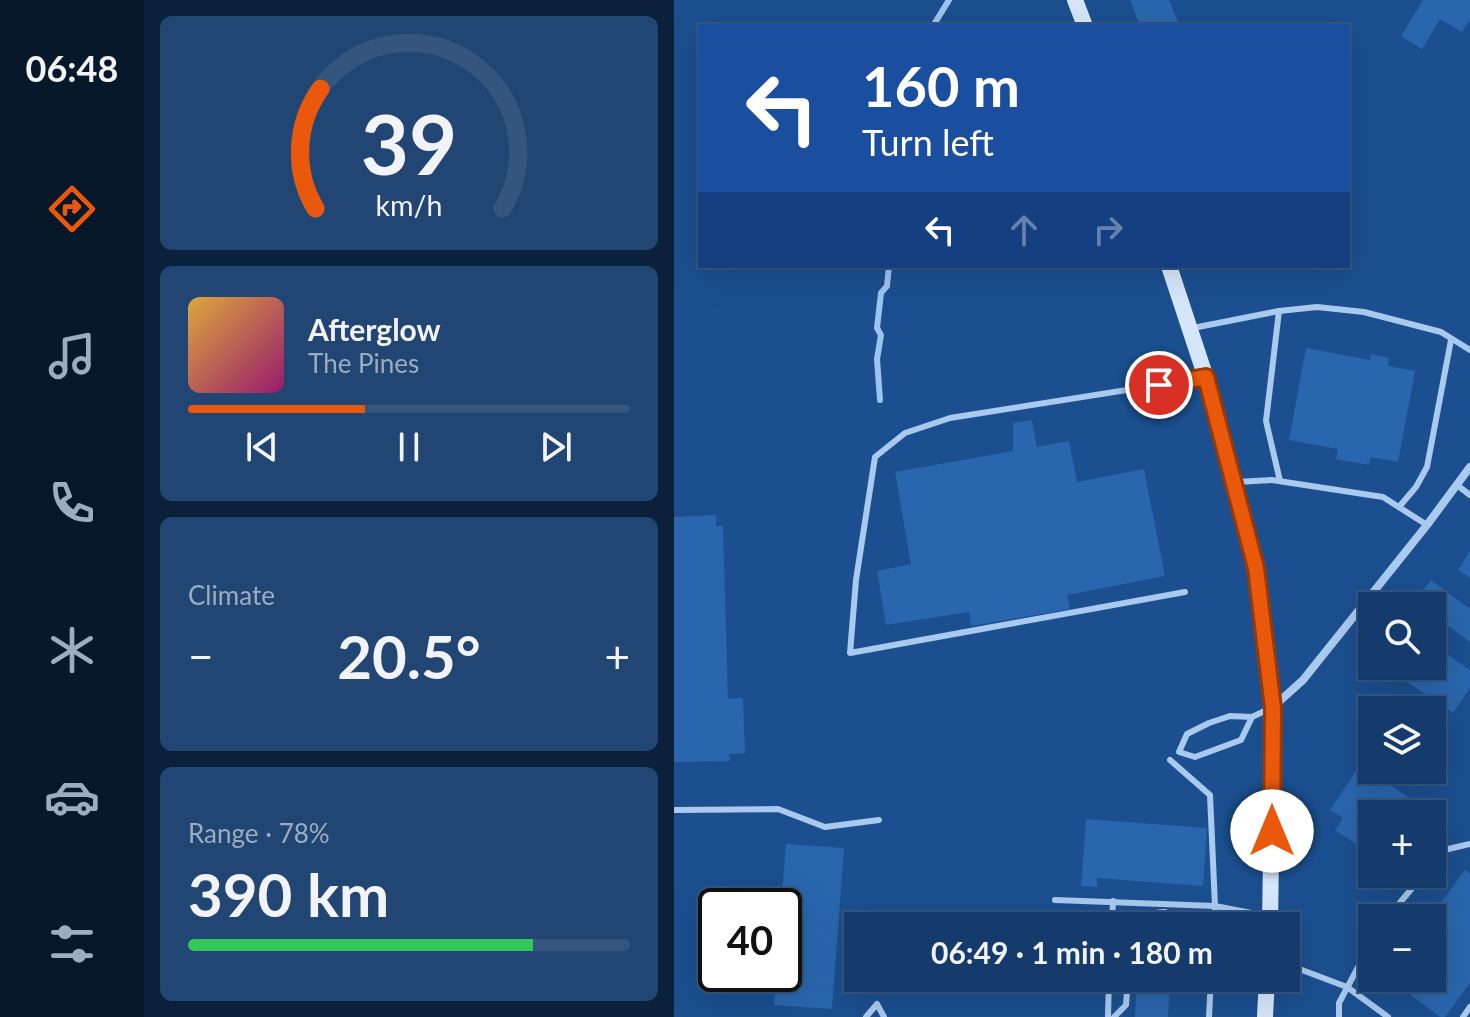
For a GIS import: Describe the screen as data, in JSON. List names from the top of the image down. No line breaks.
{"page":{"tabs":"06:48","turn":["160 m","Turn left"],"song":["Afterglow","The Pines"],"tile":["Climate",["Range · 78%","390 km"]],"map_buttons":["+","−"],"heat":["−","20.5°","+"],"limit":"40","trip":"06:49 · 1 min · 180 m","gauge":["39","km/h"]}}
